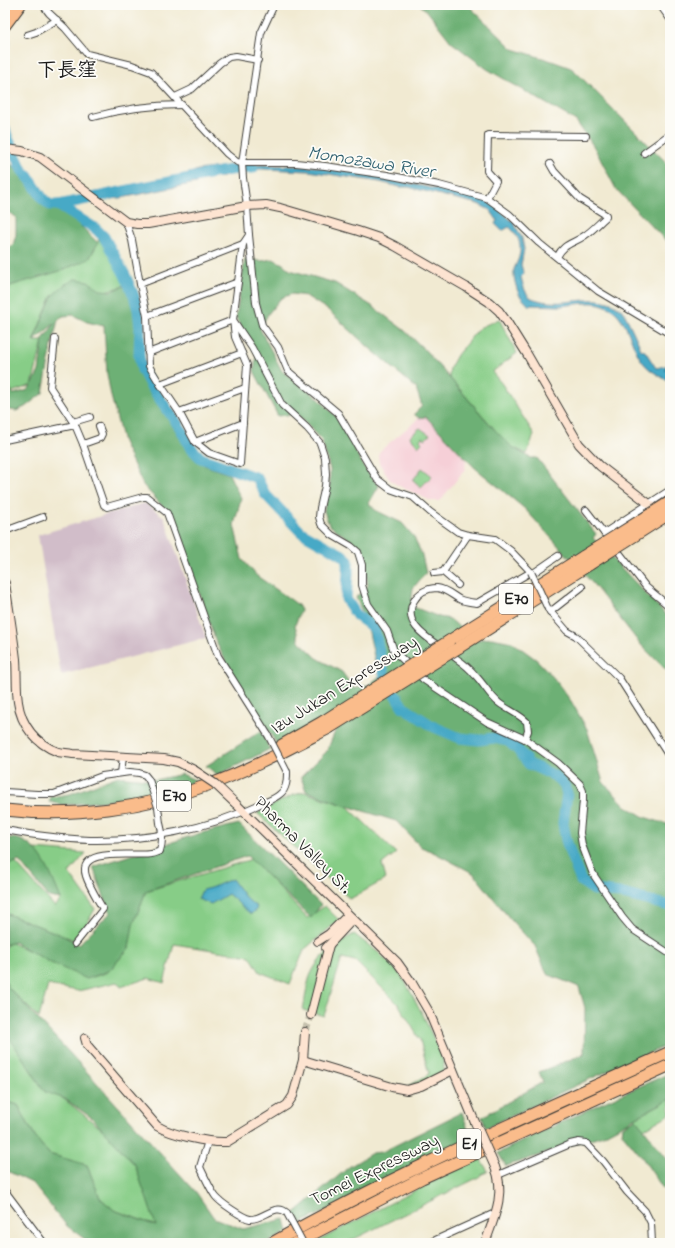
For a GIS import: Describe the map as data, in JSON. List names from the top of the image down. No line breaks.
{"streets":{"highway":["E70","Izu Jukan Expressway","E1","Tomei Expressway"],"street":["Pharma Valley St."]},"districts":["下長窪"],"water":["Momozawa River"]}
